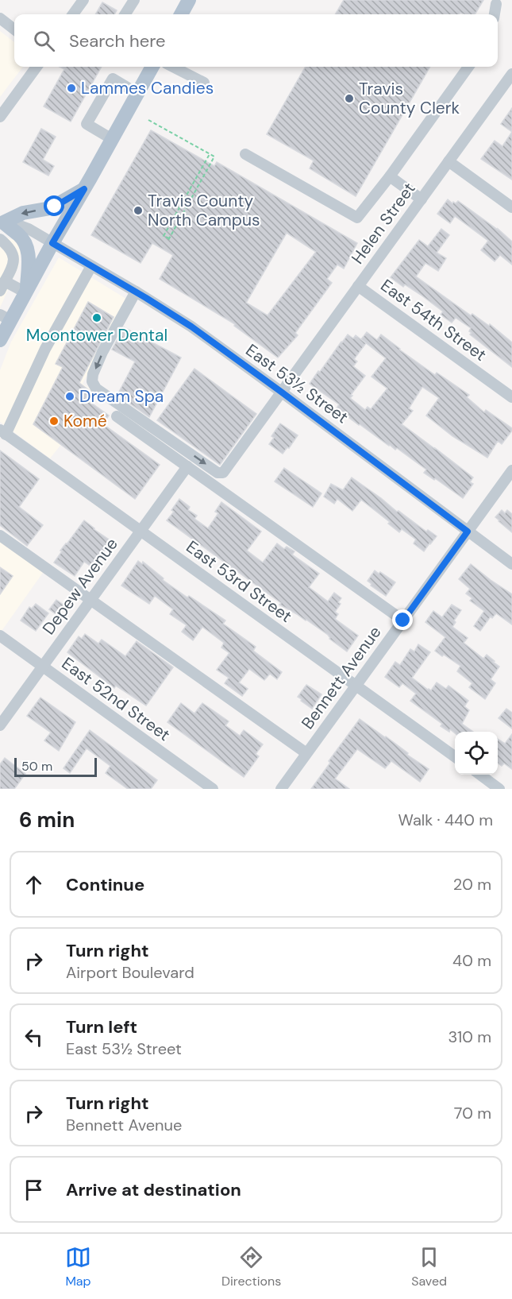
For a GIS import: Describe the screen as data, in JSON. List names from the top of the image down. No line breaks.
{"streets":{"street":["Helen Street","East 54th Street","East 53½ Street","East 53rd Street","Depew Avenue","Bennett Avenue","East 52nd Street"]},"crossings":[["Helen Street","East 54th Street"],["Helen Street","East 53½ Street"],["East 53½ Street","Bennett Avenue"],["East 53rd Street","Depew Avenue"],["East 53rd Street","Bennett Avenue"],["Depew Avenue","East 52nd Street"]],"places":["Lammes Candies","Travis County Clerk","Travis County North Campus","Moontower Dental","Dream Spa","Komé"],"scale_bar":"50 m","page":{"search":"Search here","scale":"50 m","heading":["6 min","Walk · 440 m"],"list":[["Continue","20 m"],["Turn right","Airport Boulevard","40 m"],["Turn left","East 53½ Street","310 m"],["Turn right","Bennett Avenue","70 m"],"Arrive at destination"],"nav":["Map","Directions","Saved"]}}
